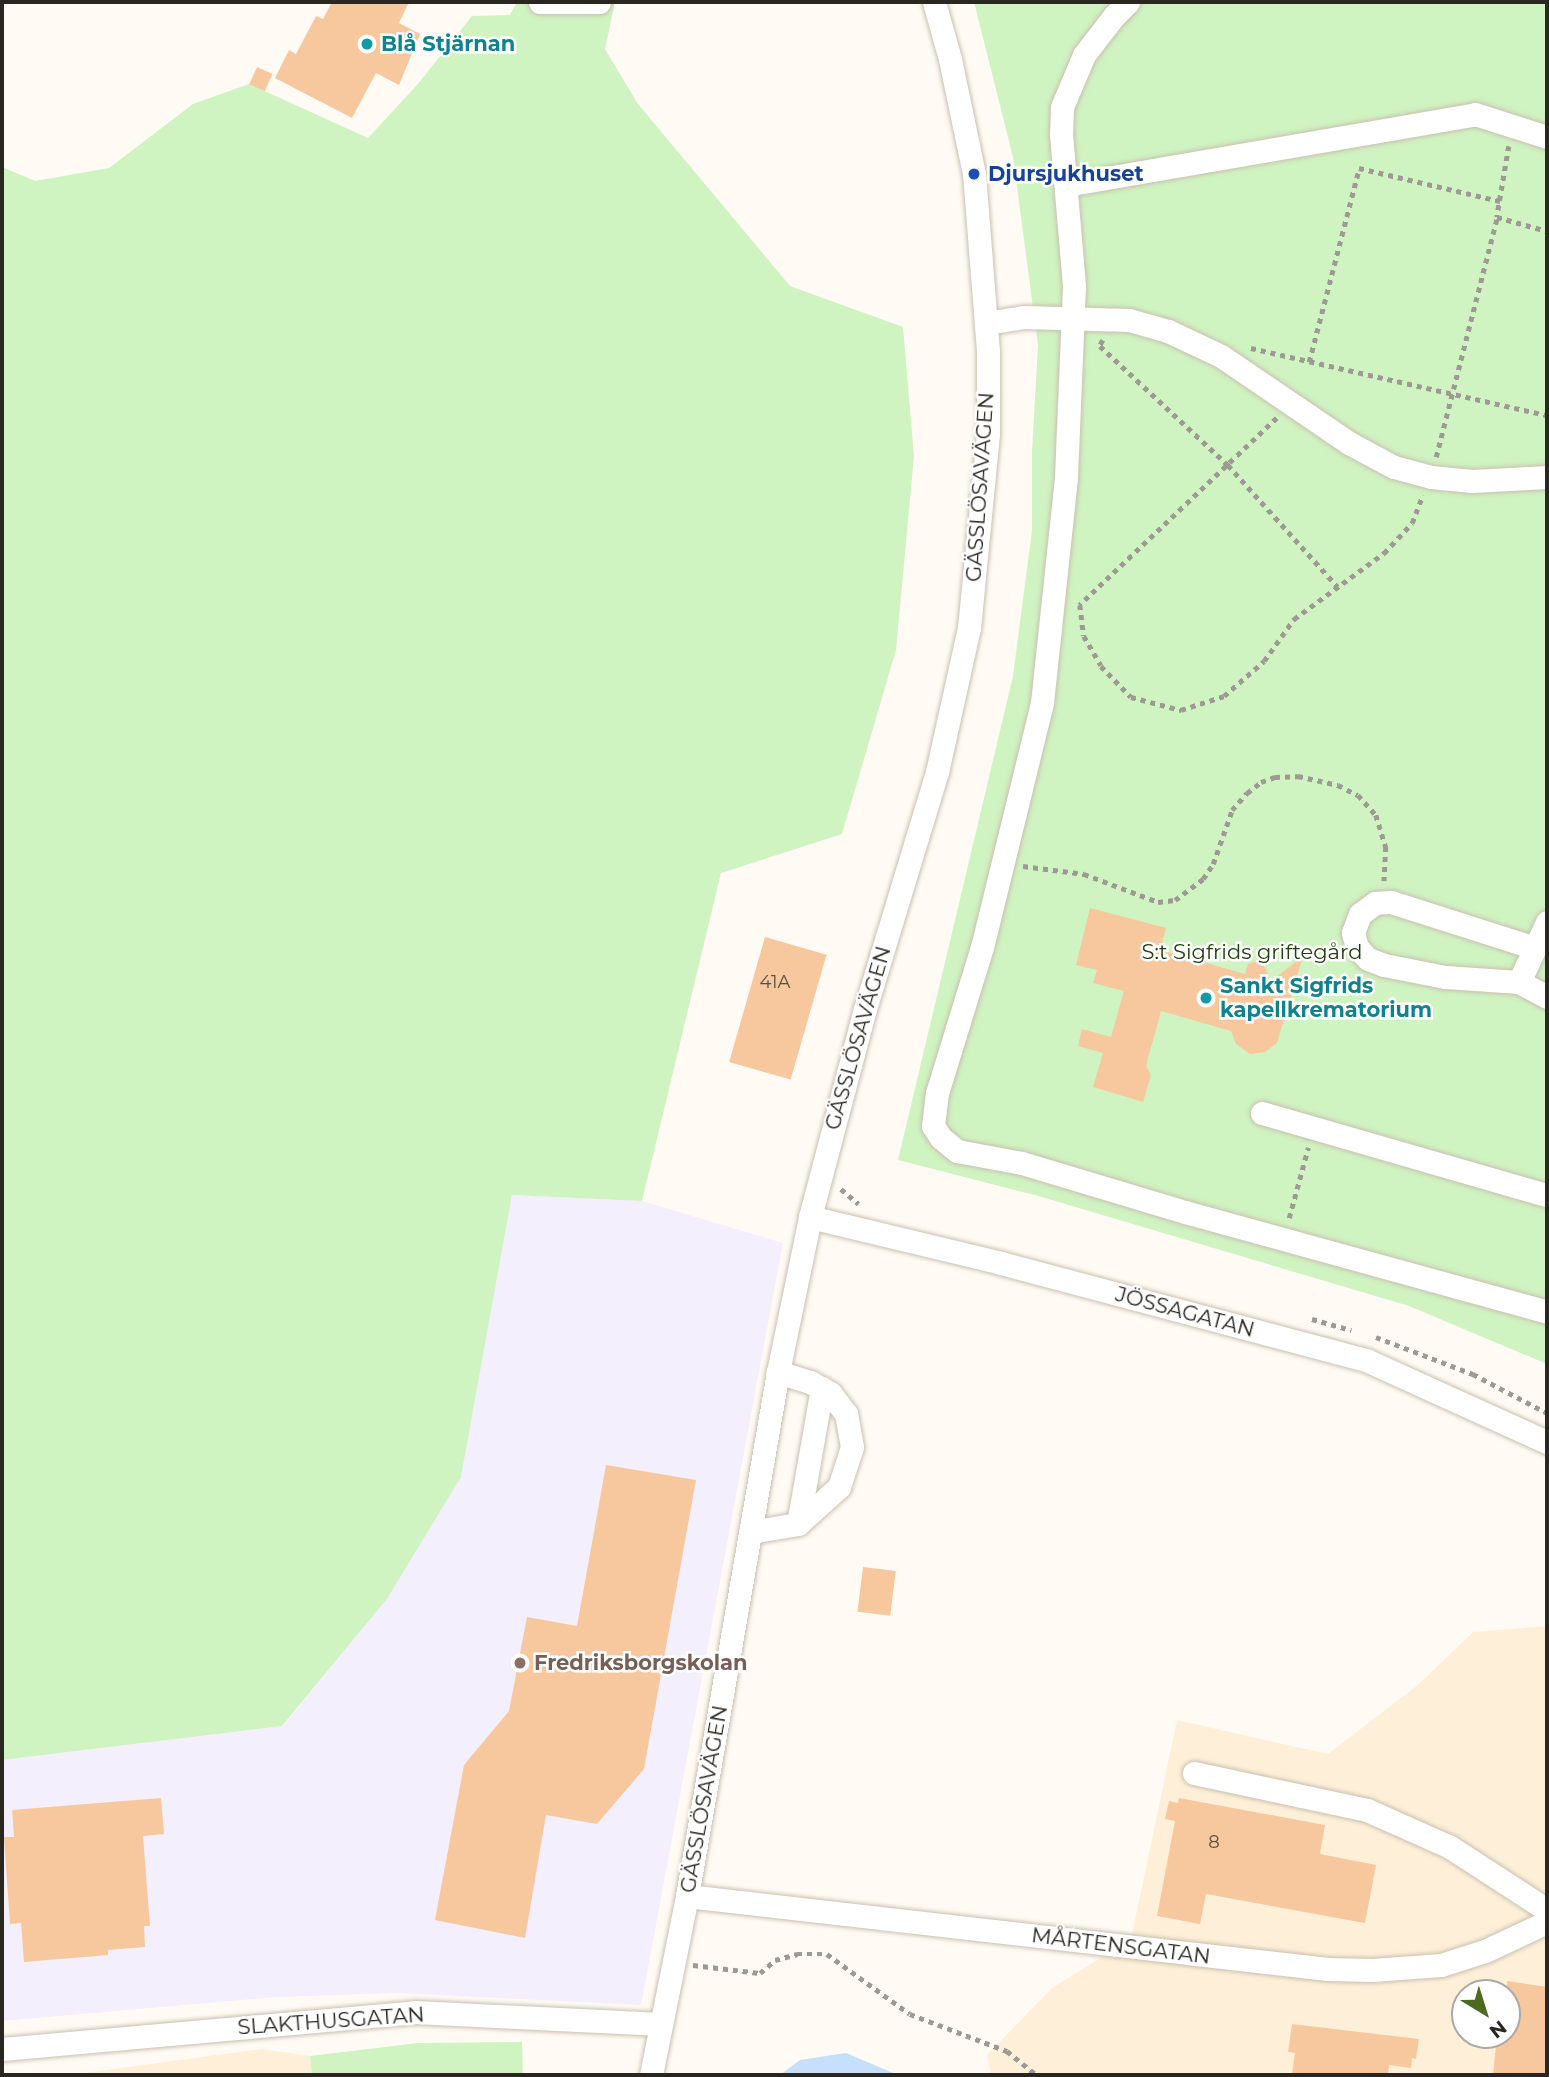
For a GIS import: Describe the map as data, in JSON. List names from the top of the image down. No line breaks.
{"streets":{"street":["GÄSSLÖSAVÄGEN","JÖSSAGATAN","MÅRTENSGATAN","SLAKTHUSGATAN"]},"crossings":[["GÄSSLÖSAVÄGEN","JÖSSAGATAN"],["GÄSSLÖSAVÄGEN","MÅRTENSGATAN"],["GÄSSLÖSAVÄGEN","SLAKTHUSGATAN"]],"parks":["S:t Sigfrids griftegård"],"places":["Blå Stjärnan","Djursjukhuset","Sankt Sigfrids kapellkrematorium","Fredriksborgskolan"],"house_numbers":["41A","8"],"north":"bottom right"}
